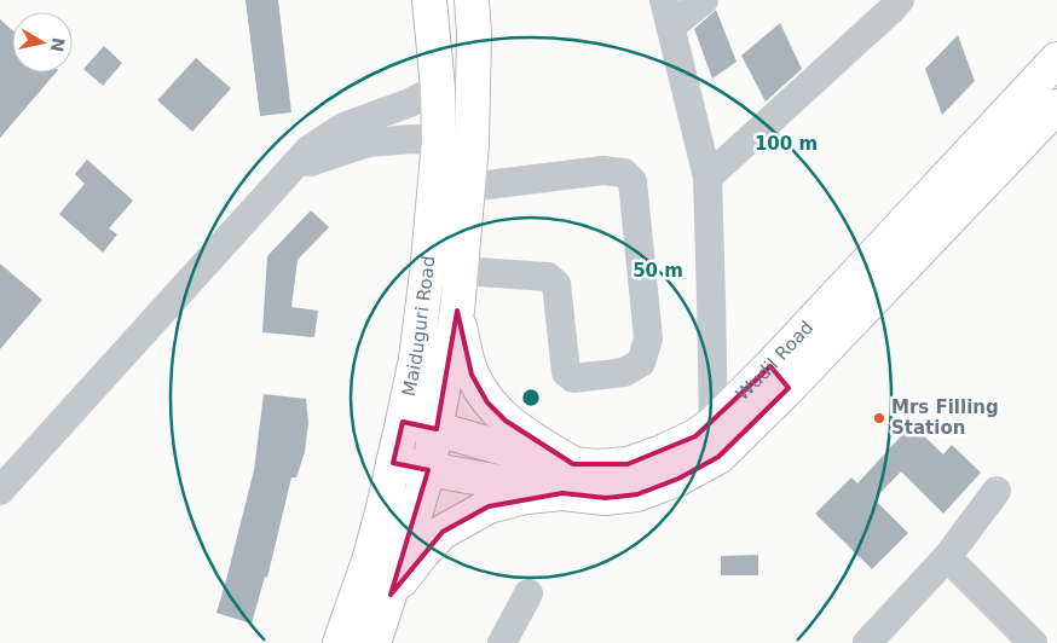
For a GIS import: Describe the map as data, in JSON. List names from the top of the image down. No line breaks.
{"streets":{"main road":["Maiduguri Road","Wudil Road"]},"crossings":[["Maiduguri Road","Wudil Road"]],"places":["Mrs Filling Station"],"north":"right","rings":["100 m","50 m"]}
